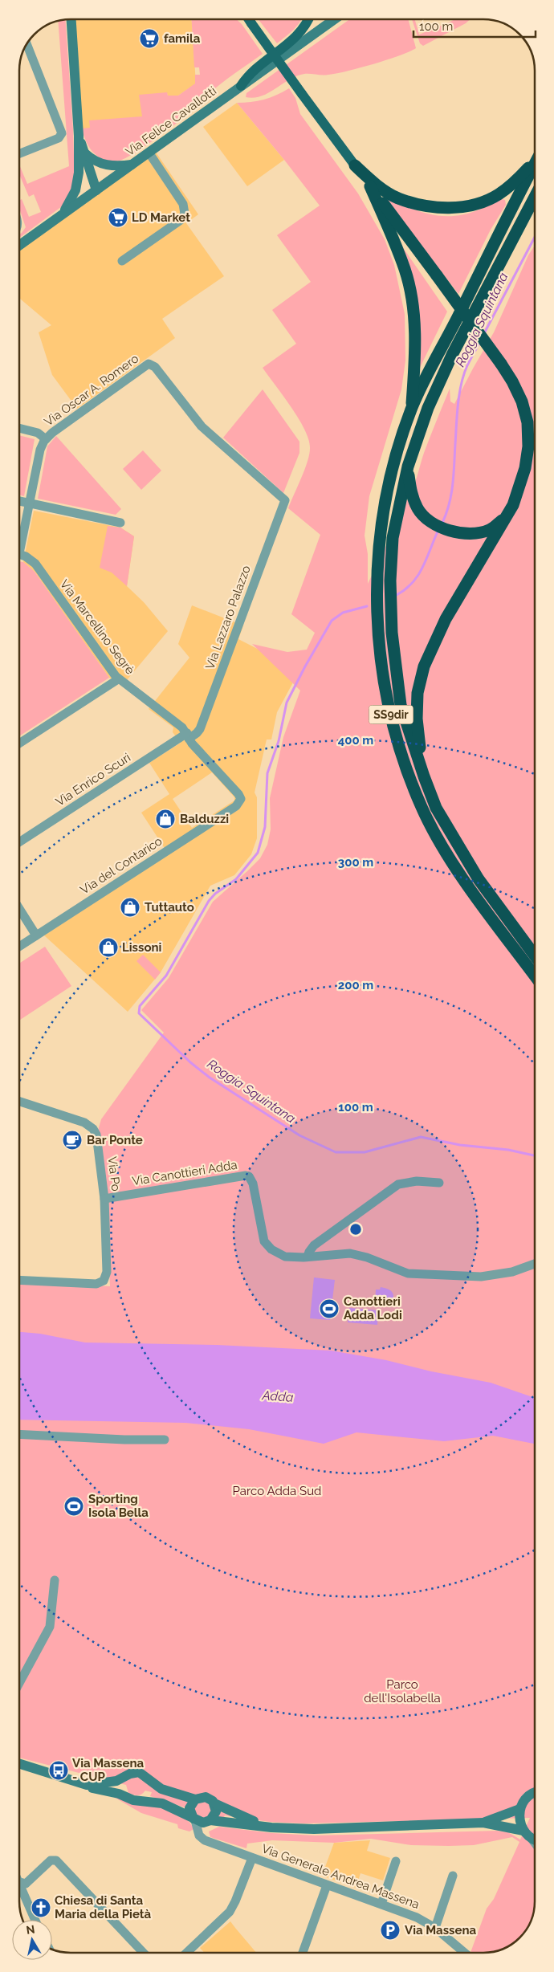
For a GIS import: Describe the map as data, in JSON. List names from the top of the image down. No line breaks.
{"streets":{"highway":["SS9dir"],"street":["Via Felice Cavallotti","Via Oscar A. Romero","Via Lazzaro Palazzo","Via Marcellino Segrè","Via Enrico Scuri","Via del Contarico","Via Canottieri Adda","Via Po","Via Generale Andrea Massena"]},"crossings":[["Via Oscar A. Romero","Via Lazzaro Palazzo"],["Via Lazzaro Palazzo","Via Marcellino Segrè"],["Via Lazzaro Palazzo","Via Enrico Scuri"],["Via Marcellino Segrè","Via Enrico Scuri"],["Via Marcellino Segrè","Via del Contarico"],["Via Canottieri Adda","Via Po"]],"water":["Roggia Squintana","Adda"],"parks":["Parco Adda Sud","Parco dell'Isolabella"],"places":{"supermarket":["famila","LD Market"],"shop":["Balduzzi","Tuttauto","Lissoni"],"cafe":["Bar Ponte"],"sports":["Canottieri Adda Lodi","Sporting Isola Bella"],"bus stop":["Via Massena - CUP"],"church":["Chiesa di Santa Maria della Pietà"],"parking":["Via Massena"]},"scale_bar":"100 m","north":"top","rings":["400 m","300 m","200 m","100 m"]}
